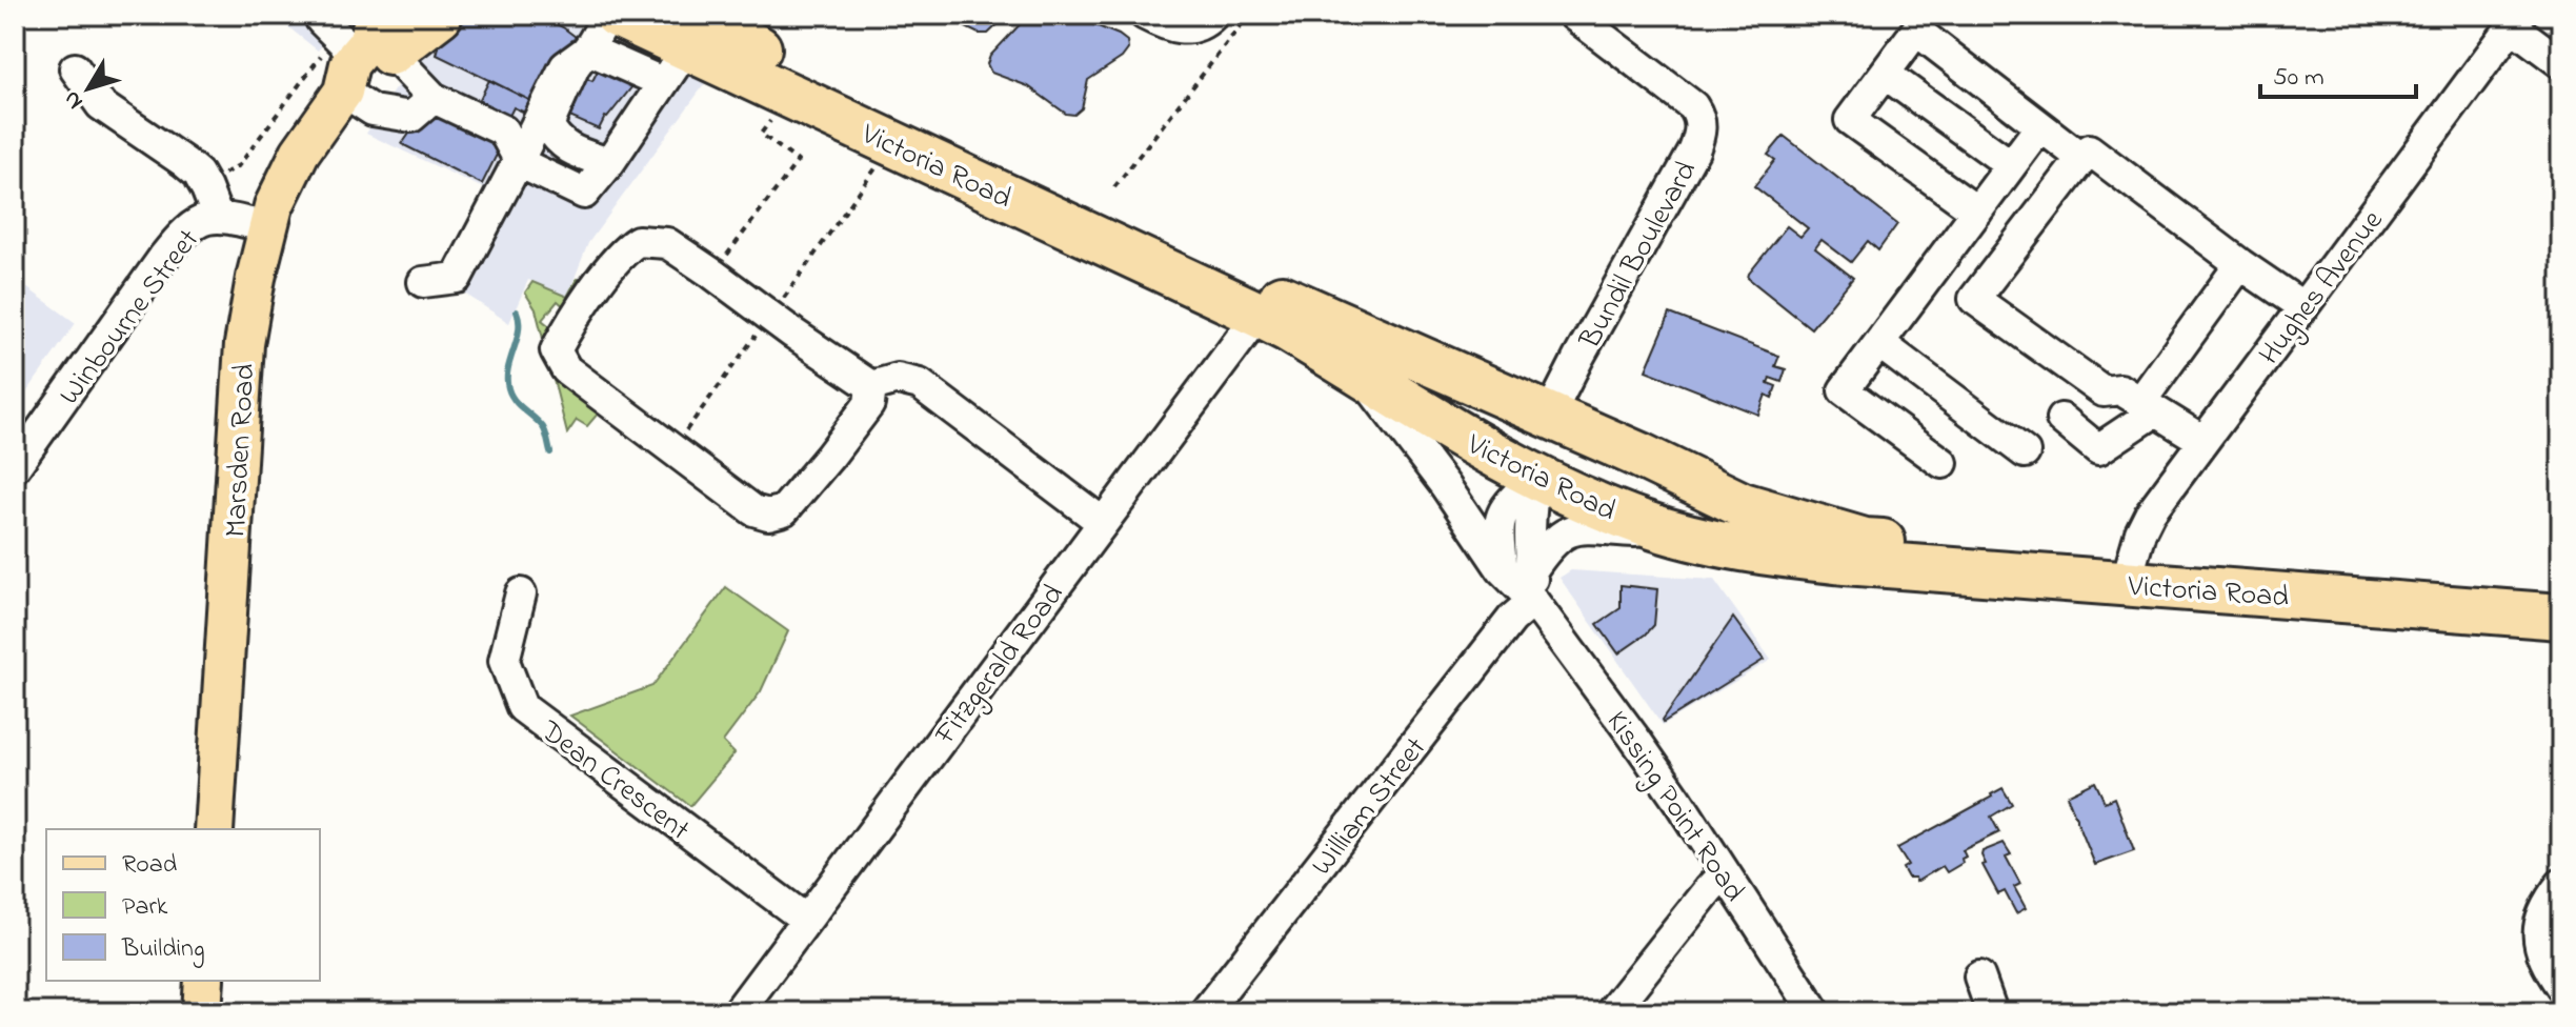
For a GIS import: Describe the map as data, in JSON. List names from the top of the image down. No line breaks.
{"streets":{"highway":["Victoria Road"],"main road":["Marsden Road"],"street":["Bundil Boulevard","Hughes Avenue","Winbourne Street","Fitzgerald Road","Dean Crescent","William Street","Kissing Point Road"]},"crossings":[["Victoria Road","Bundil Boulevard"],["Victoria Road","Hughes Avenue"],["Victoria Road","Fitzgerald Road"],["Victoria Road","William Street"],["Victoria Road","Kissing Point Road"],["Winbourne Street","Marsden Road"],["Fitzgerald Road","Dean Crescent"],["William Street","Kissing Point Road"]],"legend":["Road","Park","Building"],"scale_bar":"50 m","north":"bottom left"}
